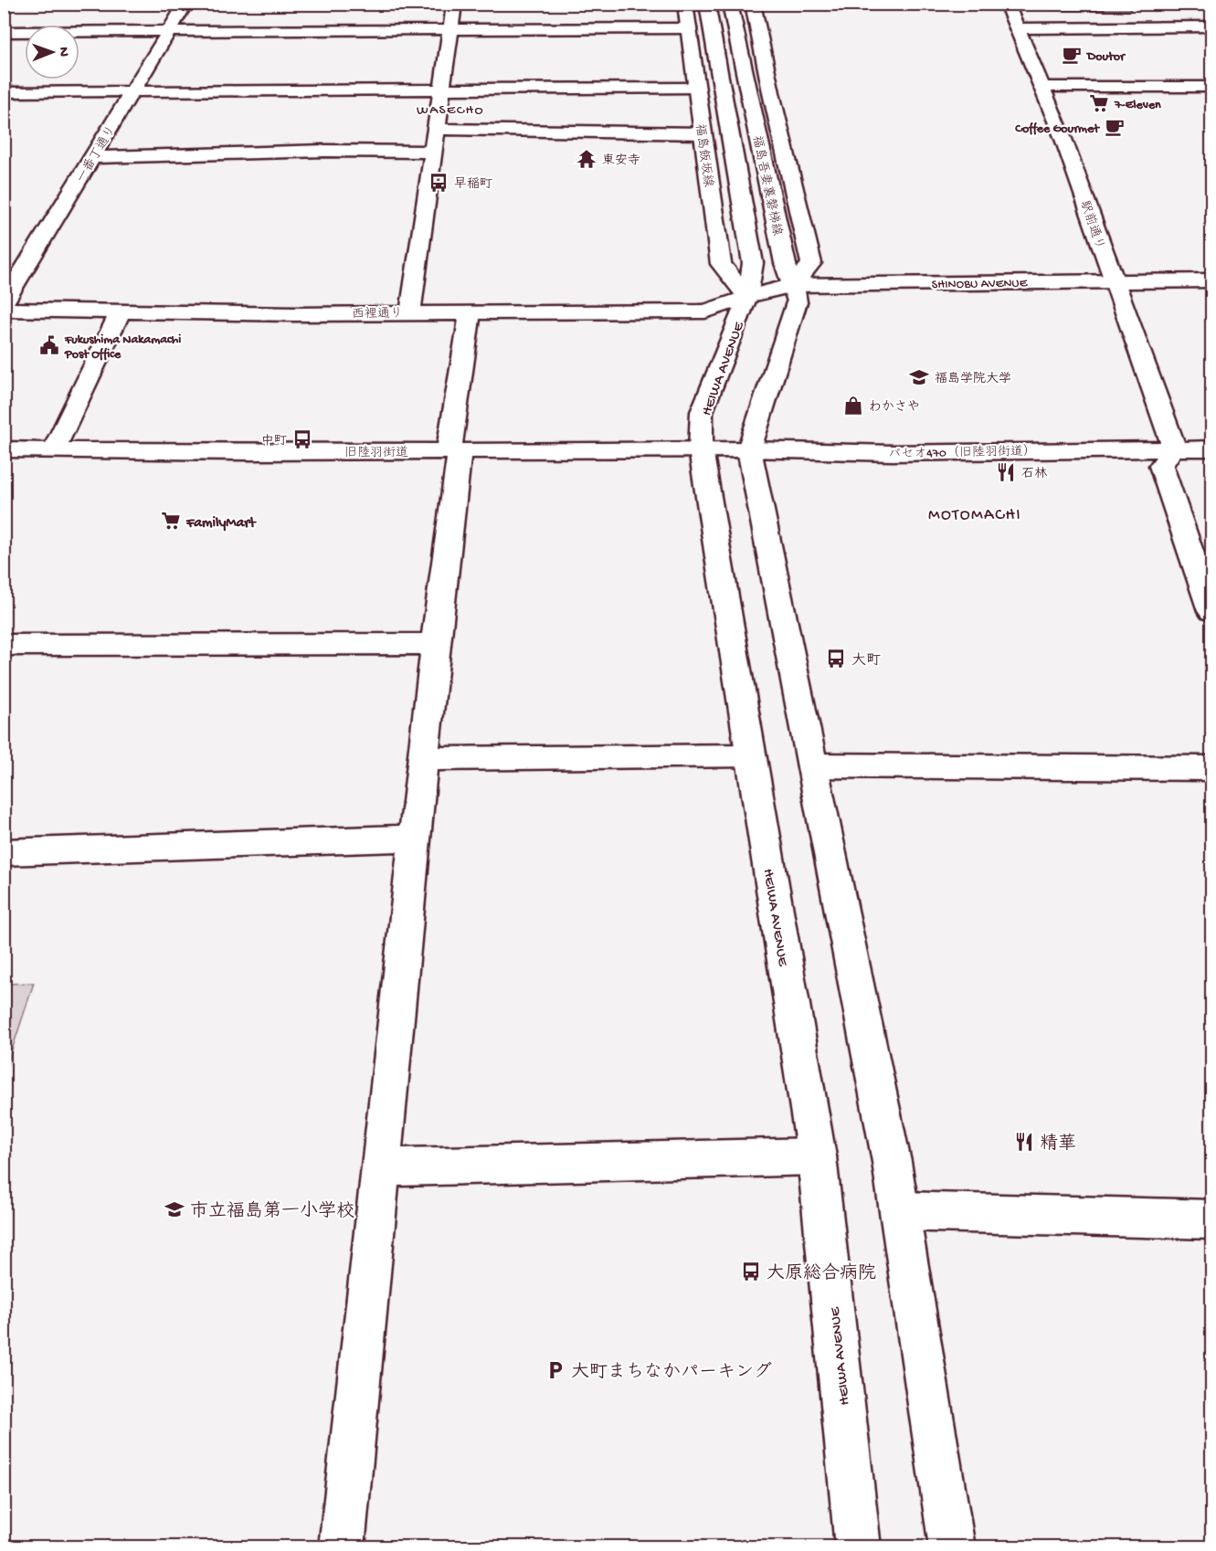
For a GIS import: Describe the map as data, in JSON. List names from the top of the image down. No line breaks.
{"streets":{"main road":["一番丁通り","福島飯坂線","福島吾妻裏磐梯線","駅前通り","SHINOBU AVENUE","西裡通り","HEIWA AVENUE","旧陸羽街道","パセオ470（旧陸羽街道）"]},"crossings":[["福島飯坂線","福島吾妻裏磐梯線"],["福島飯坂線","SHINOBU AVENUE"],["福島飯坂線","西裡通り"],["福島飯坂線","HEIWA AVENUE"],["福島吾妻裏磐梯線","SHINOBU AVENUE"],["福島吾妻裏磐梯線","西裡通り"],["福島吾妻裏磐梯線","HEIWA AVENUE"],["駅前通り","SHINOBU AVENUE"],["駅前通り","パセオ470（旧陸羽街道）"],["SHINOBU AVENUE","西裡通り"],["SHINOBU AVENUE","HEIWA AVENUE"],["西裡通り","HEIWA AVENUE"],["HEIWA AVENUE","旧陸羽街道"],["旧陸羽街道","パセオ470（旧陸羽街道）"]],"districts":["WASECHO","MOTOMACHI"],"places":{"cafe":["Doutor","Coffee Gourmet"],"supermarket":["7-Eleven","FamilyMart"],"temple":["東安寺"],"bus stop":["早稲町","中町","大町","大原総合病院"],"public building":["Fukushima Nakamachi Post Office"],"school or university":["福島学院大学","市立福島第一小学校"],"shop":["わかさや"],"restaurant":["石林","精華"],"parking":["大町まちなかパーキング"]},"north":"right"}
